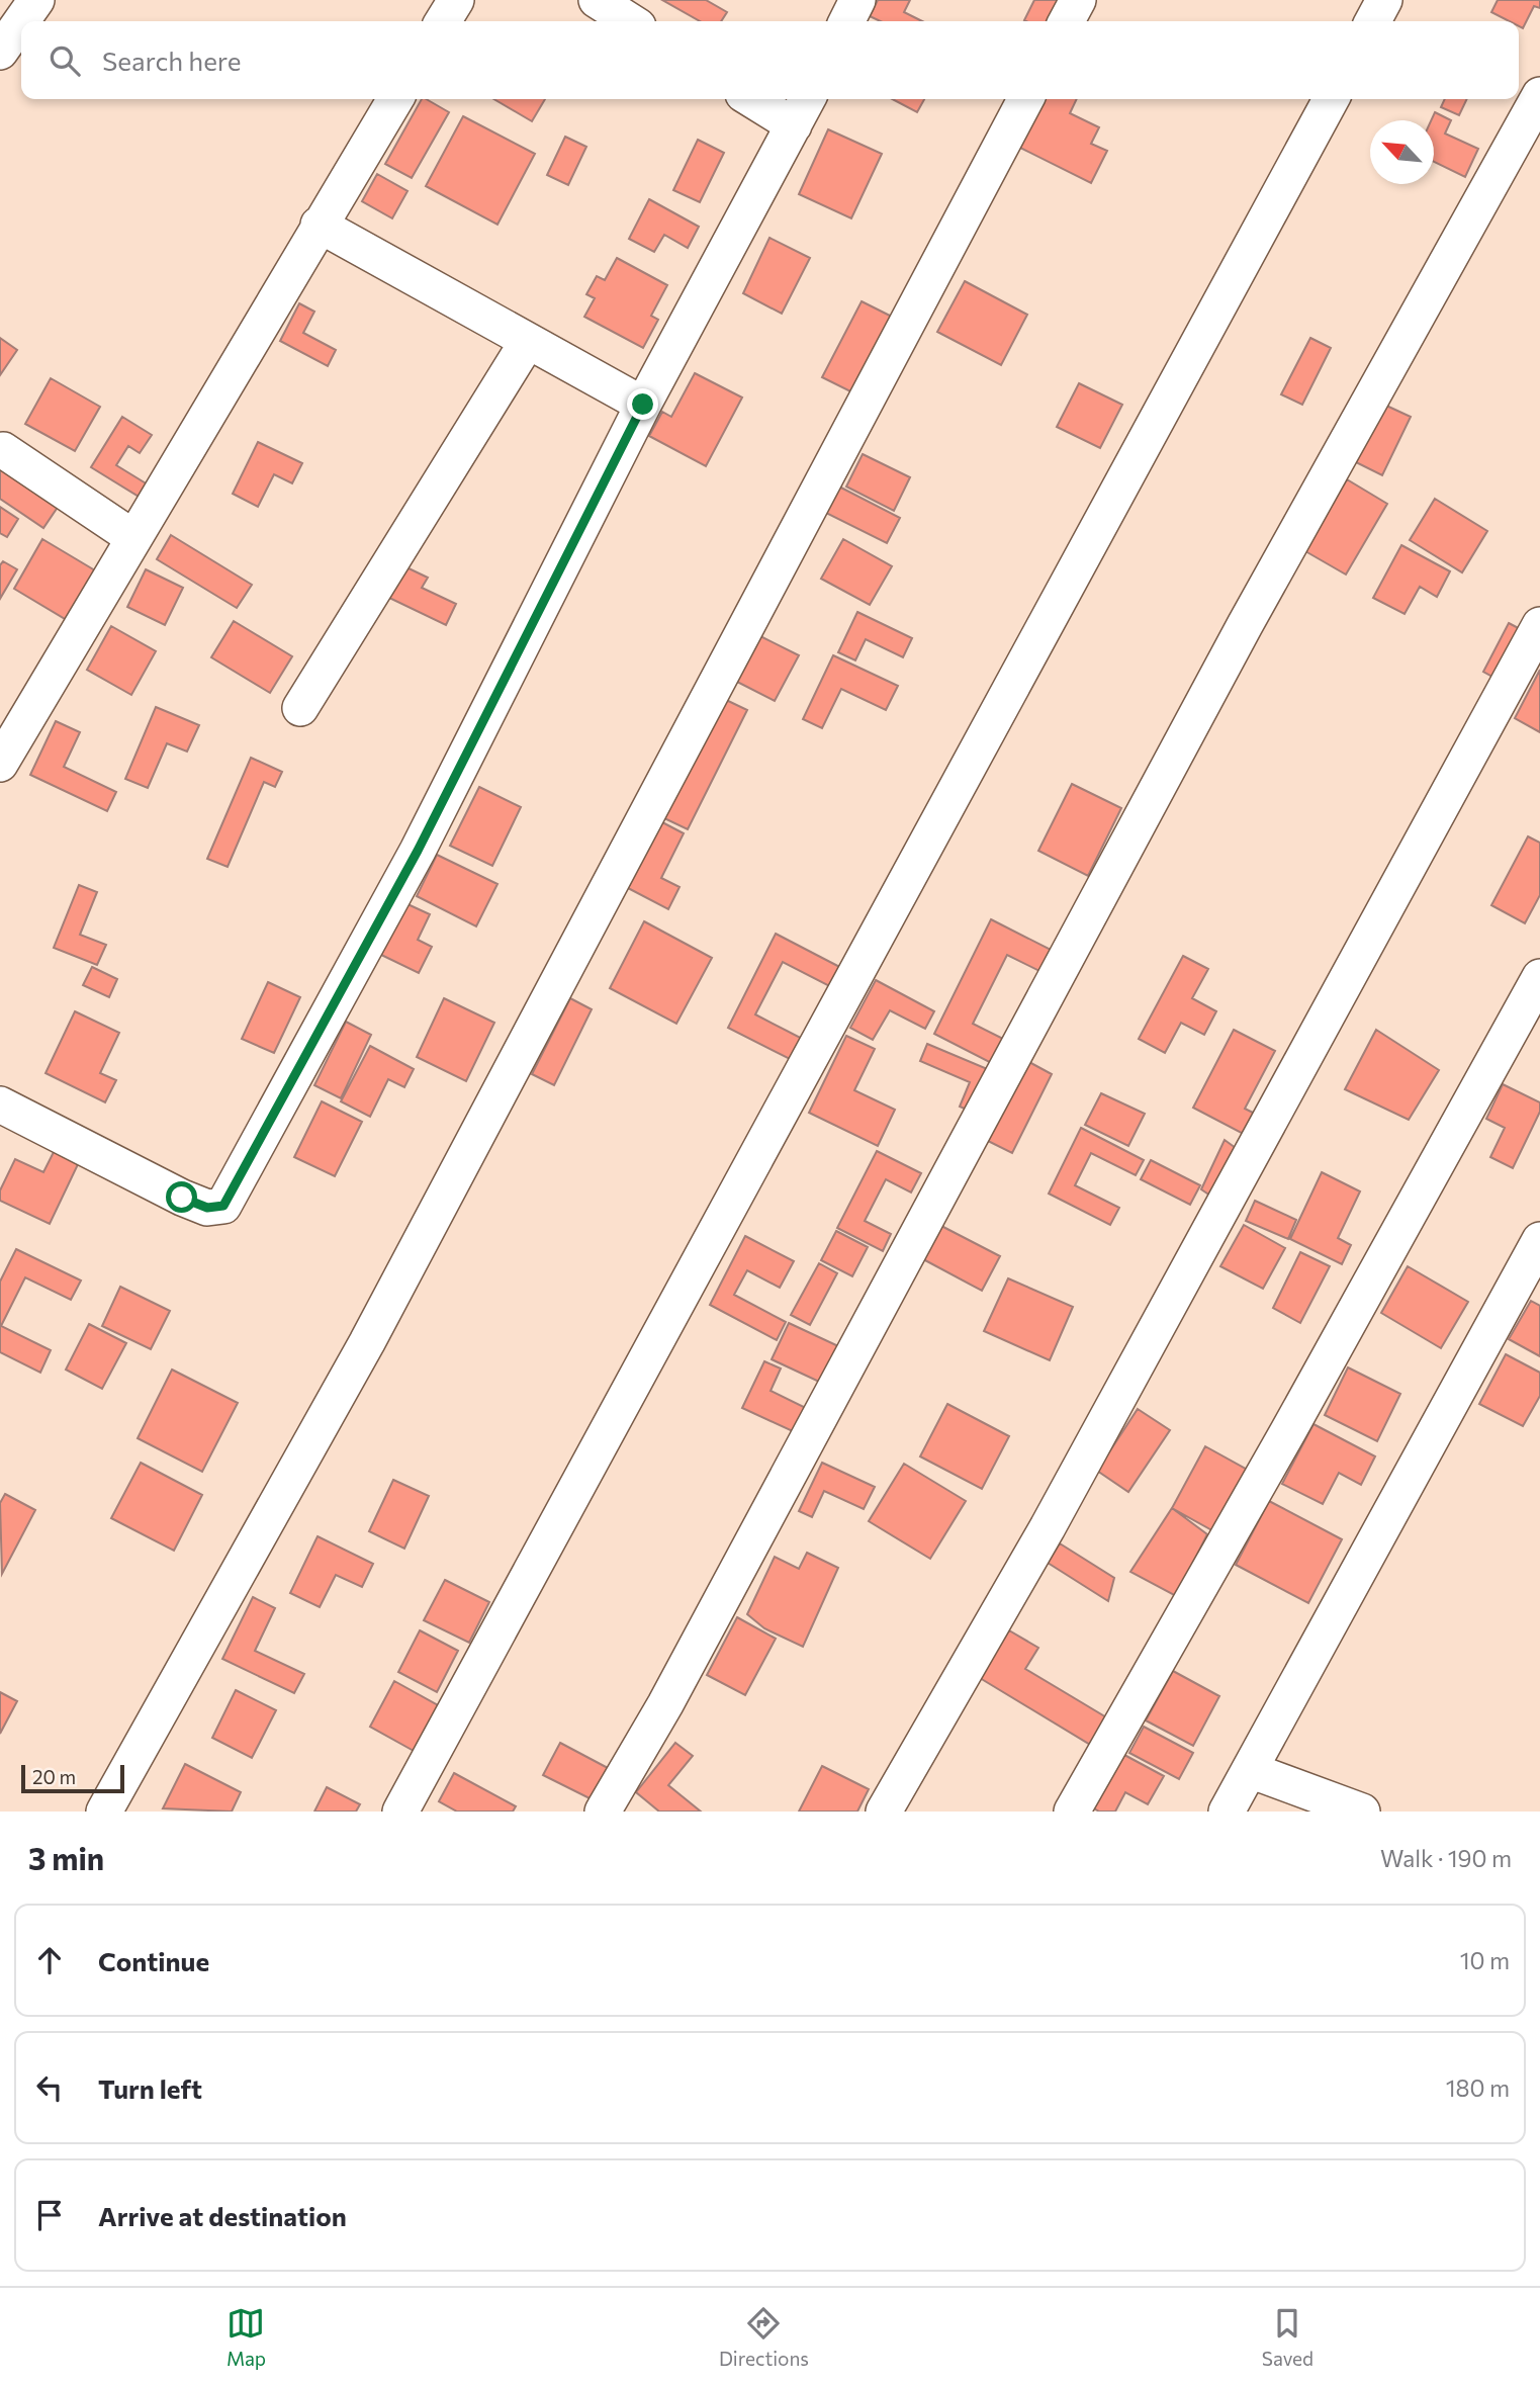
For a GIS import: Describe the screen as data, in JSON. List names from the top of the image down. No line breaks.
{"scale_bar":"20 m","north":"top left","page":{"search":"Search here","scale":"20 m","heading":["3 min","Walk · 190 m"],"list":[["Continue","10 m"],["Turn left","180 m"],"Arrive at destination"],"nav":["Map","Directions","Saved"]}}
